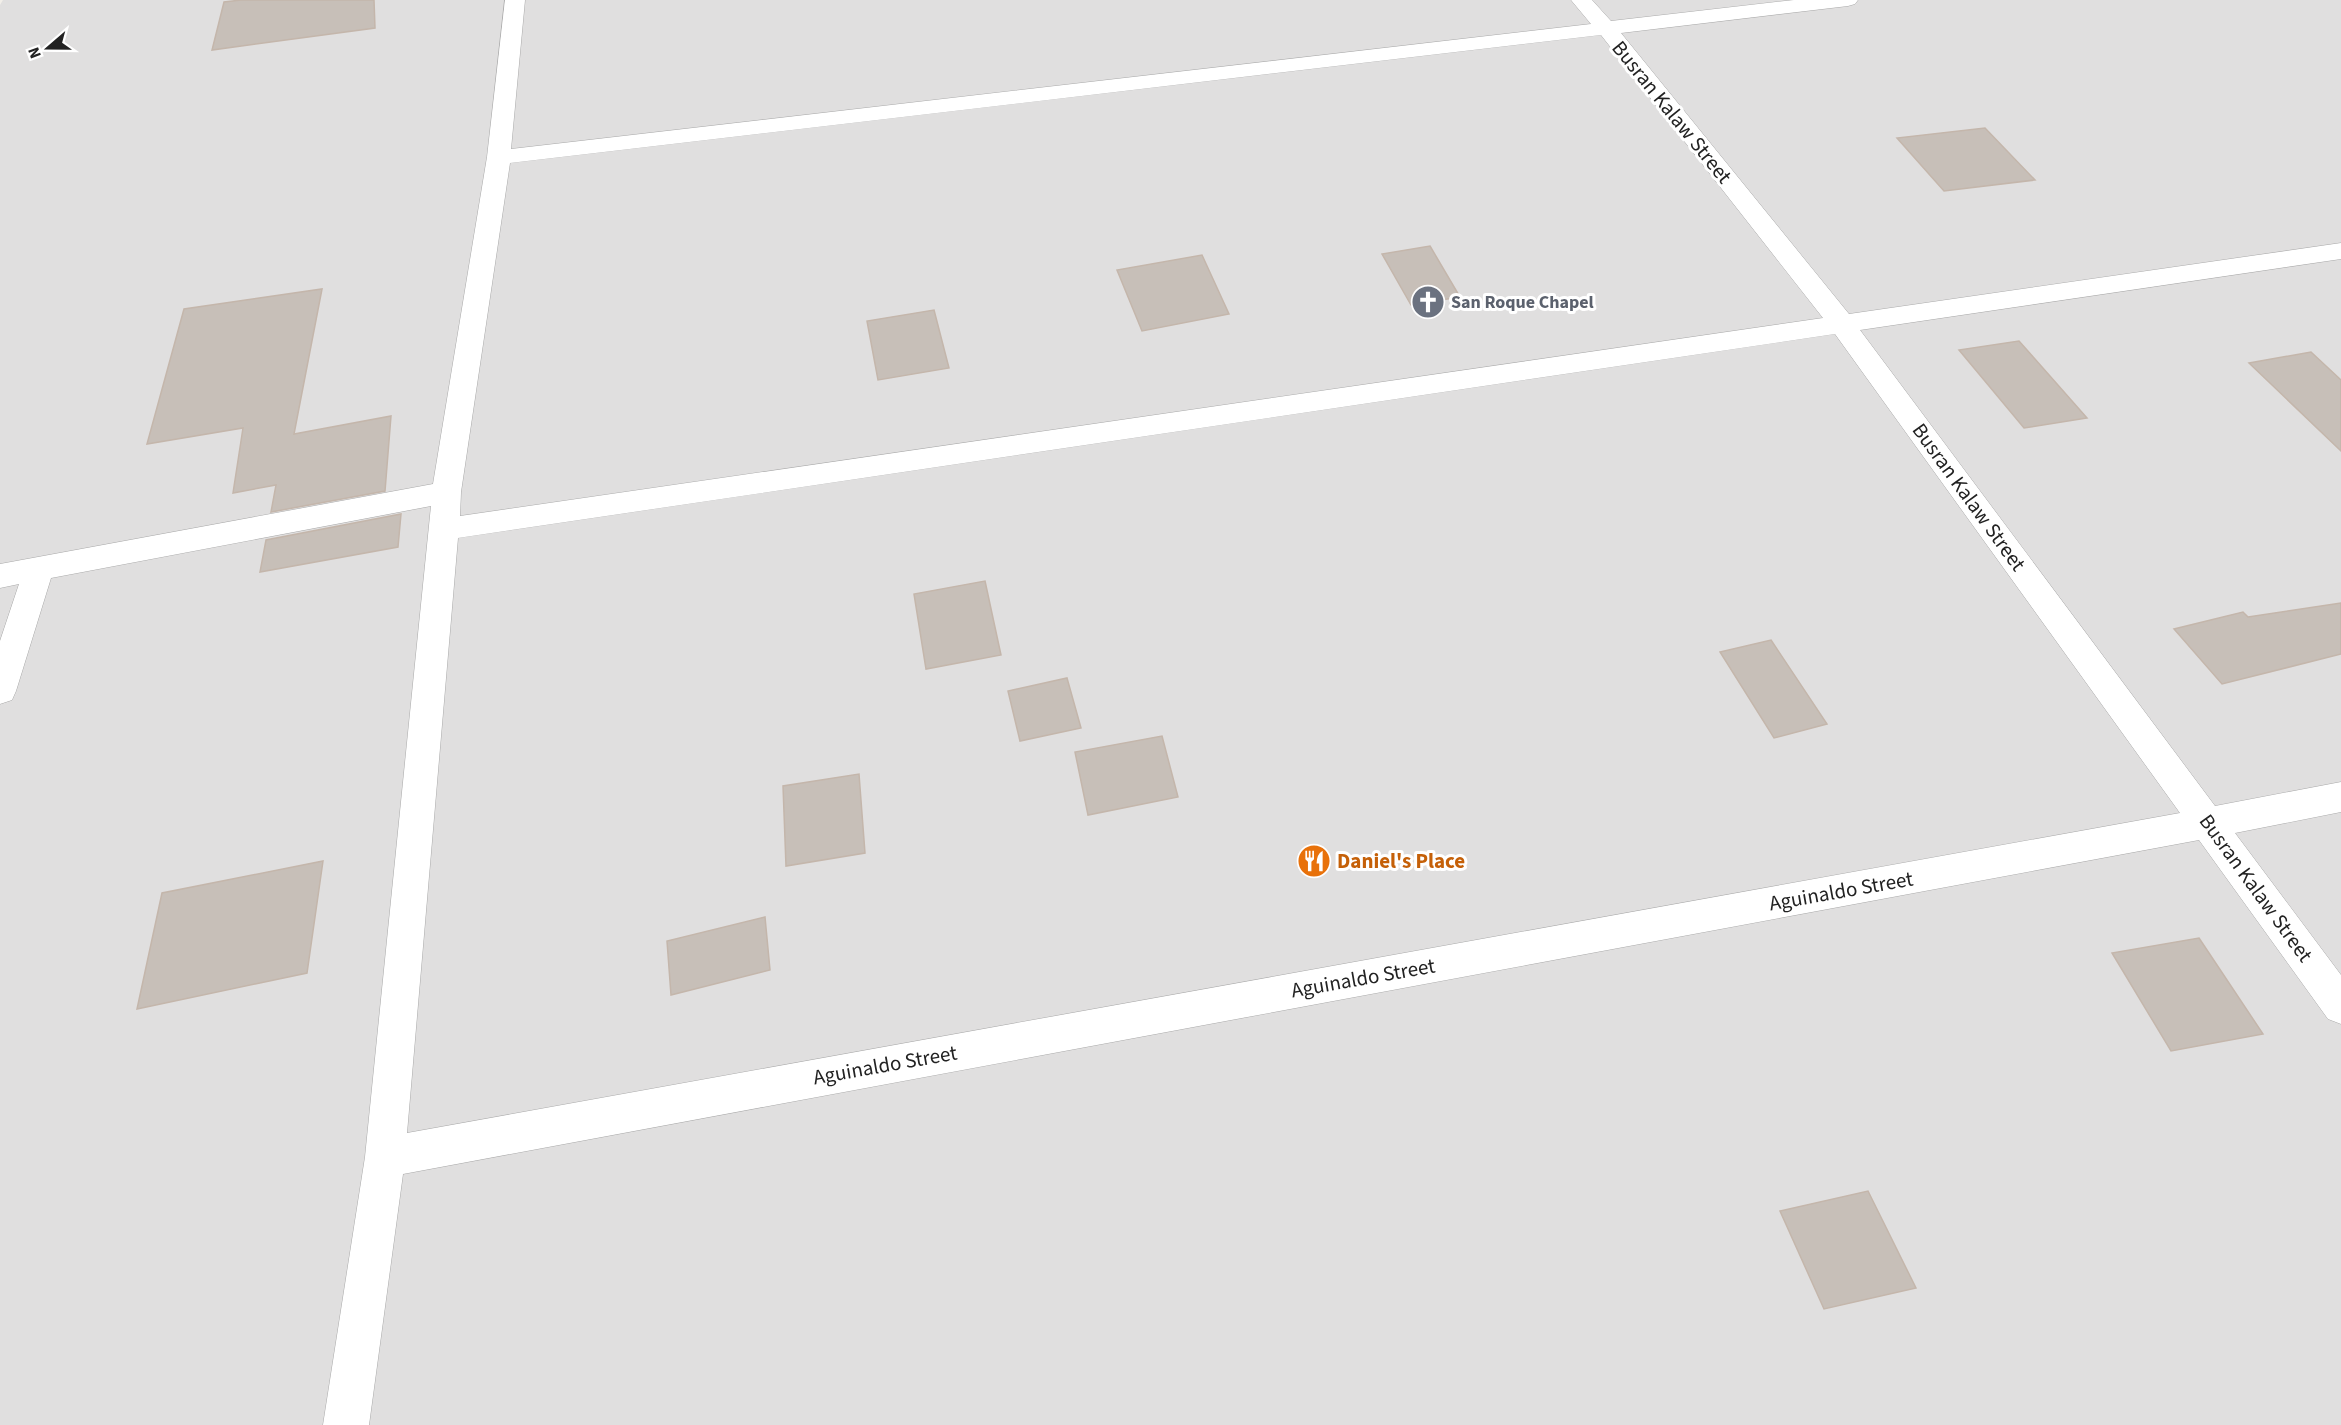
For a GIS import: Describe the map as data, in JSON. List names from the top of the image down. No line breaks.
{"streets":{"street":["Busran Kalaw Street","Aguinaldo Street"]},"crossings":[["Busran Kalaw Street","Aguinaldo Street"]],"places":{"church":["San Roque Chapel"],"restaurant":["Daniel's Place"]},"north":"left"}
